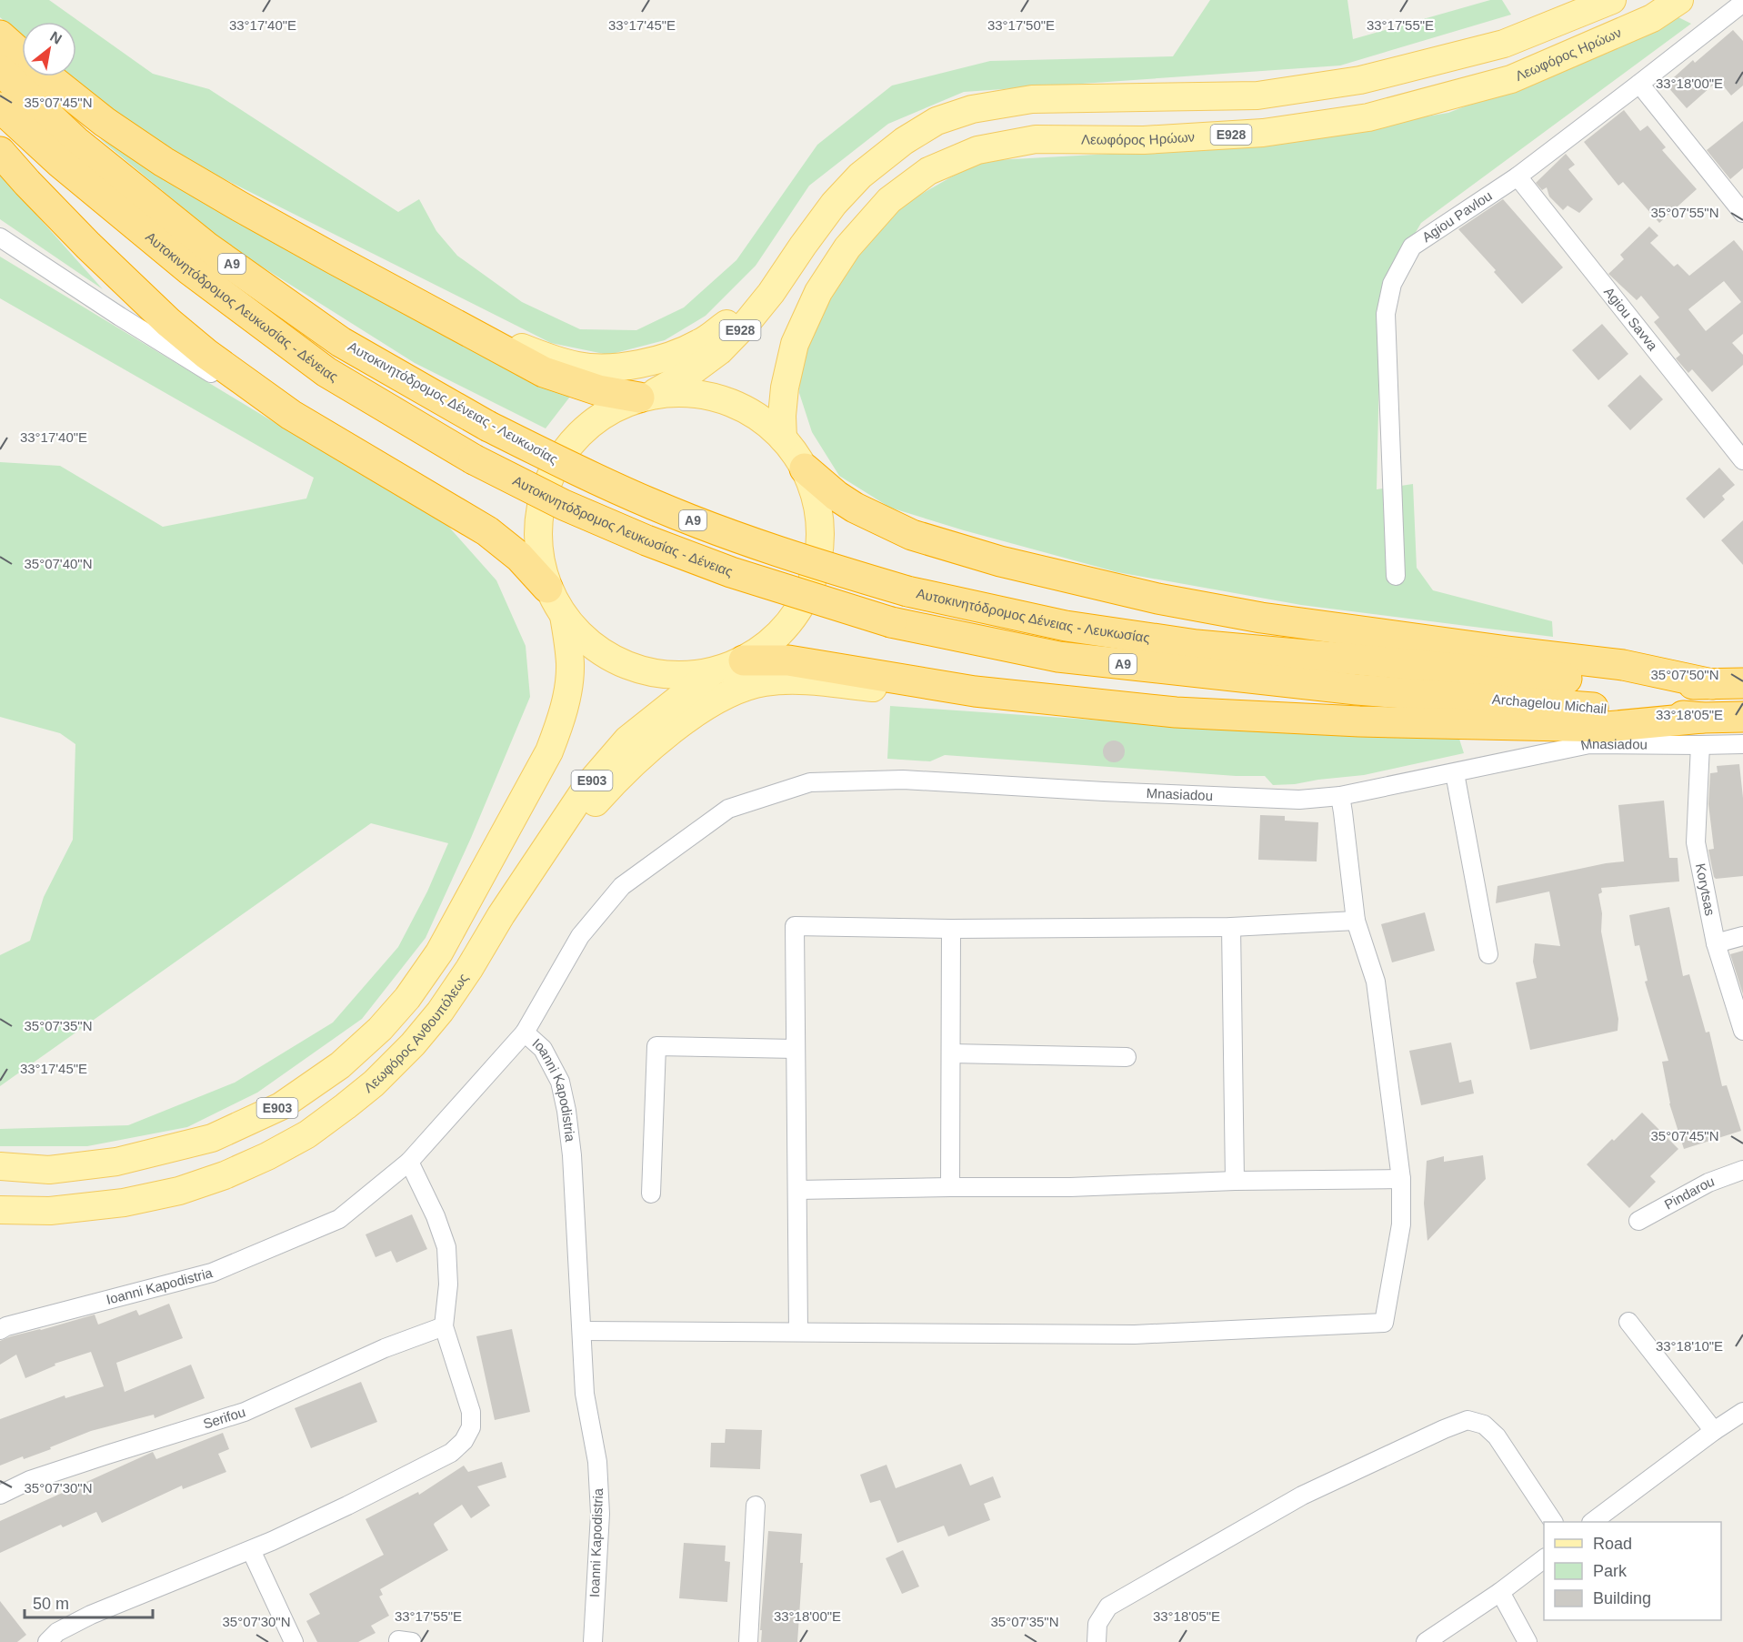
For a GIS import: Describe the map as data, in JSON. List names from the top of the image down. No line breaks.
{"streets":{"highway":["A9","Αυτοκινητόδρομος Λευκωσίας - Δένειας","Αυτοκινητόδρομος Δένειας - Λευκωσίας","Archagelou Michail"],"main road":["Λεωφόρος Ηρώων","E928","E903","Λεωφόρος Ανθουπόλεως"],"street":["Agiou Pavlou","Agiou Savva","Mnasiadou","Korytsas","Ioanni Kapodistria","Pindarou","Serifou"]},"crossings":[["Agiou Pavlou","Agiou Savva"],["Αυτοκινητόδρομος Λευκωσίας - Δένειας","Αυτοκινητόδρομος Δένειας - Λευκωσίας"],["Αυτοκινητόδρομος Λευκωσίας - Δένειας","Archagelou Michail"],["Αυτοκινητόδρομος Δένειας - Λευκωσίας","Archagelou Michail"],["Archagelou Michail","Mnasiadou"],["Archagelou Michail","Korytsas"],["Mnasiadou","Korytsas"],["Mnasiadou","Ioanni Kapodistria"]],"legend":["Road","Park","Building"],"scale_bar":"50 m","north":"top right","coordinates":["33°17'40\"E","33°17'45\"E","33°17'50\"E","33°17'55\"E","33°18'00\"E","35°07'45\"N","35°07'55\"N","35°07'40\"N","35°07'50\"N","33°18'05\"E","35°07'35\"N","33°18'10\"E","35°07'30\"N"]}
